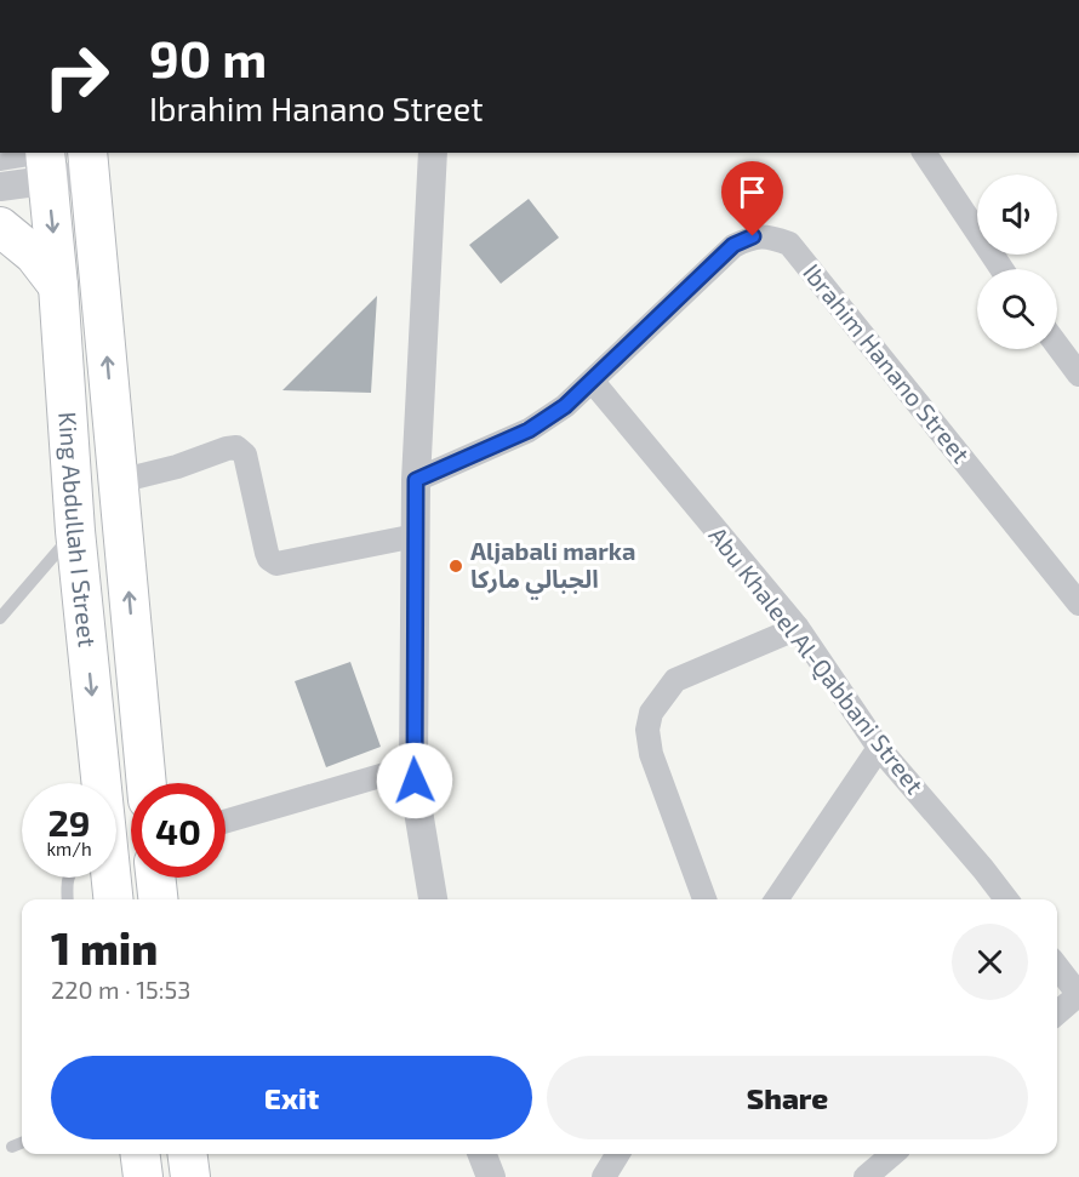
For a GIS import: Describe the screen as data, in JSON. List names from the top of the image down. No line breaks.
{"streets":{"main road":["King Abdullah I Street"],"street":["Ibrahim Hanano Street","Abu Khaleel Al-Qabbani Street"]},"crossings":[["Ibrahim Hanano Street","Abu Khaleel Al-Qabbani Street"]],"places":["Aljabali marka الجبالي ماركا"],"page":{"turn":["90 m","Ibrahim Hanano Street"],"speed":"29 km/h","limit":"40","heading":["1 min","220 m · 15:53"],"buttons":["Exit","Share"]}}
